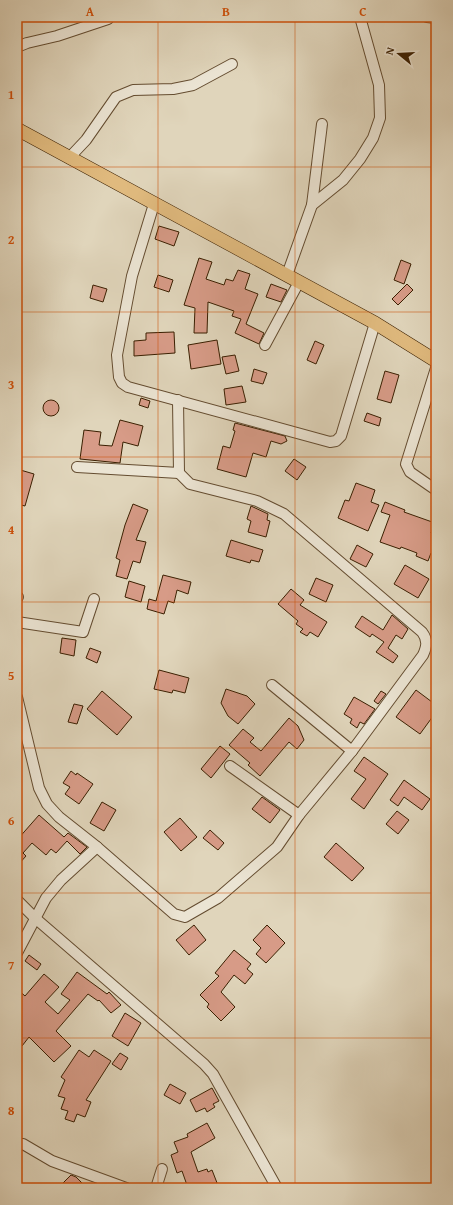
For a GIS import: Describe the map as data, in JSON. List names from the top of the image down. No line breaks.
{"north":"left","grid":{"columns":["A","B","C"],"rows":["1","2","3","4","5","6","7","8"]}}
